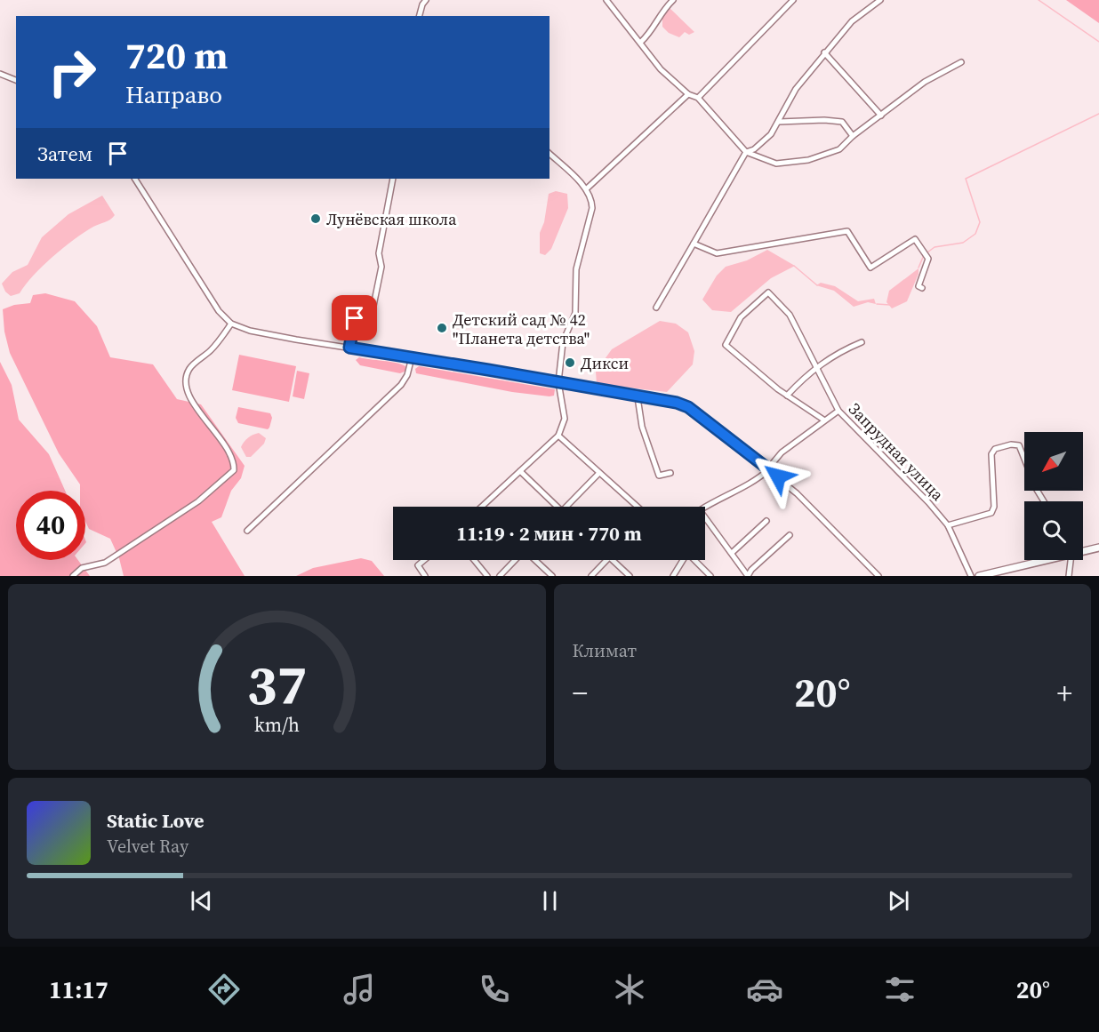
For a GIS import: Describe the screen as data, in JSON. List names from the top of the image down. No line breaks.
{"streets":{"street":["Запрудная улица"]},"places":["Лунёвская школа","Детский сад № 42 \"Планета детства\"","Дикси"],"north":"bottom left","page":{"turn":["720 m","Направо"],"then":"Затем","limit":"40","trip":"11:19 · 2 мин · 770 m","tile":"Климат","heat":["−","20°","+"],"song":["Static Love","Velvet Ray"],"tabs":["11:17","20°"],"gauge":["37","km/h"]}}
